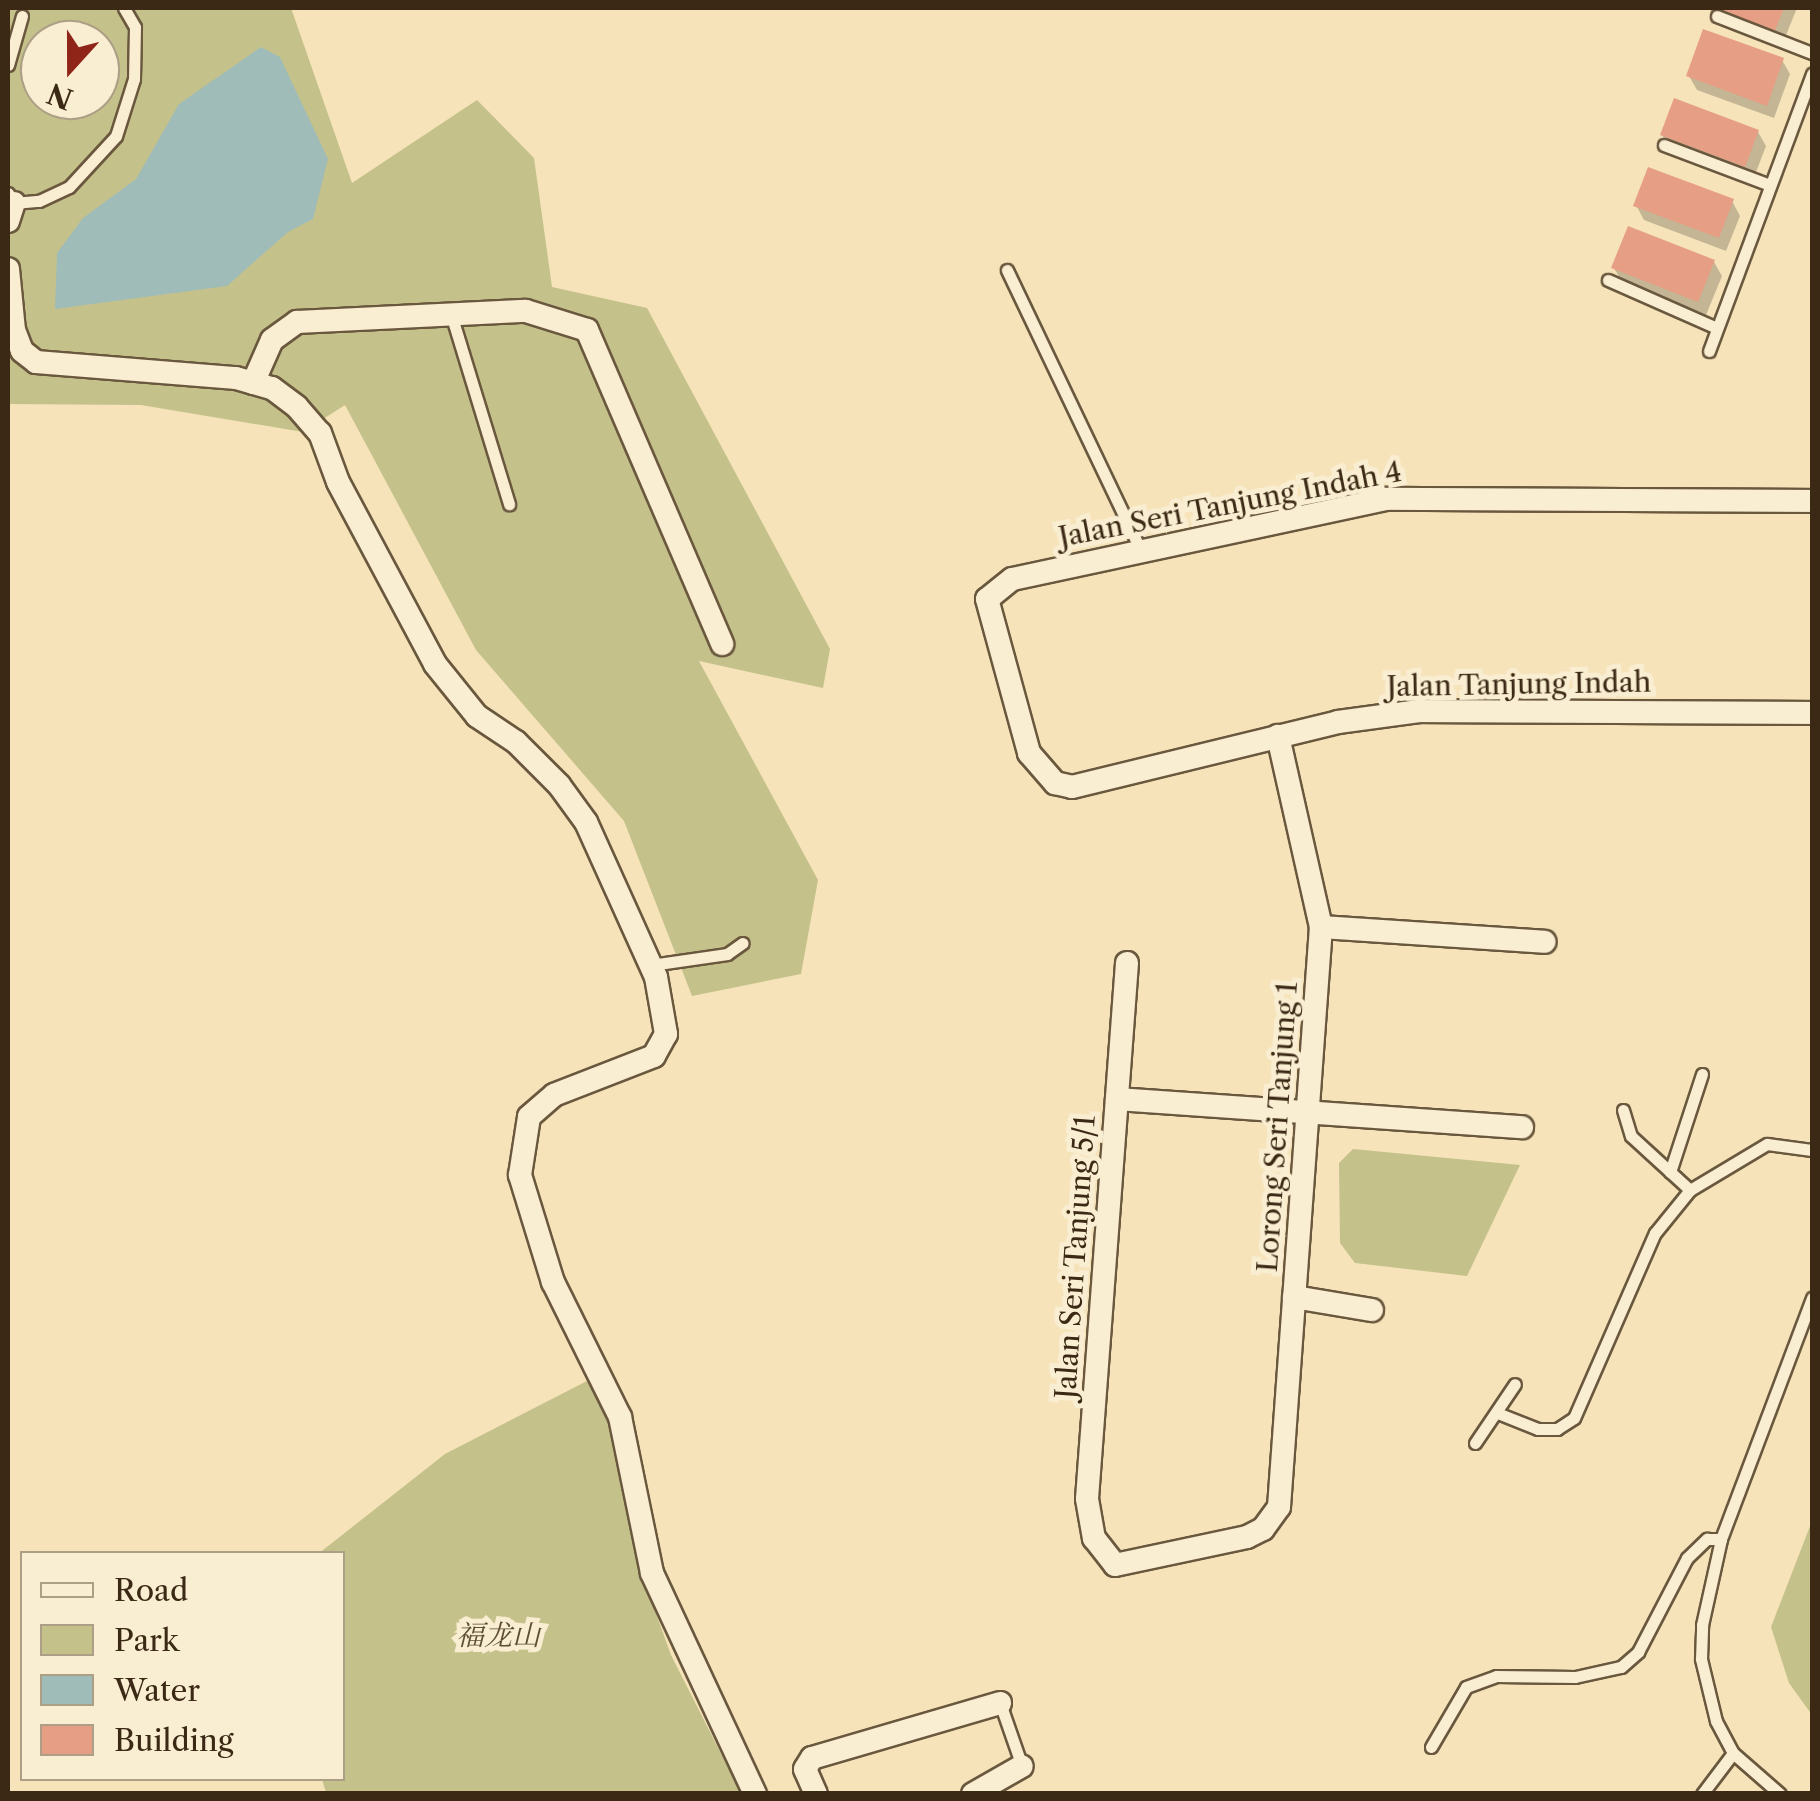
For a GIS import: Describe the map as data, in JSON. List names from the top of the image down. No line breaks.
{"streets":{"street":["Jalan Seri Tanjung Indah 4","Jalan Tanjung Indah","Lorong Seri Tanjung 1","Jalan Seri Tanjung 5/1"]},"crossings":[["Jalan Seri Tanjung Indah 4","Jalan Tanjung Indah"],["Jalan Tanjung Indah","Lorong Seri Tanjung 1"],["Lorong Seri Tanjung 1","Jalan Seri Tanjung 5/1"]],"parks":["福龙山"],"legend":["Road","Park","Water","Building"],"north":"bottom"}
